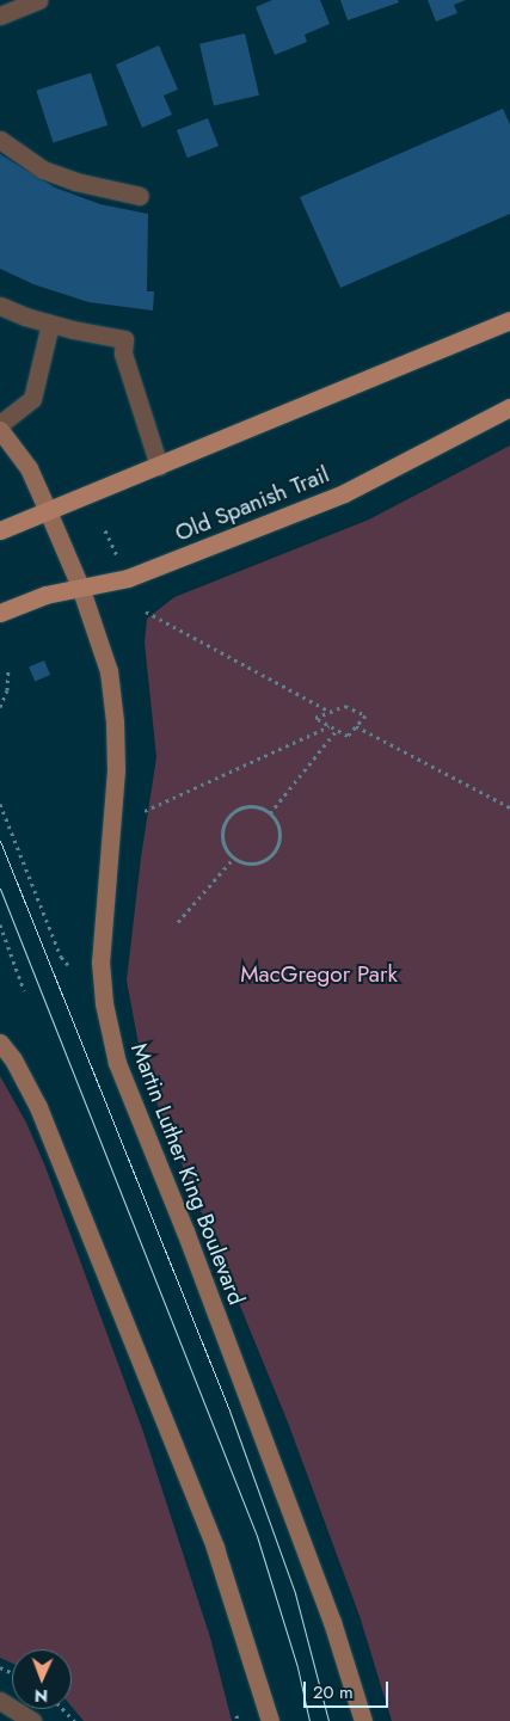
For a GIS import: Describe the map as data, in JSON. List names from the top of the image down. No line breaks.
{"streets":{"main road":["Old Spanish Trail","Martin Luther King Boulevard"]},"crossings":[["Old Spanish Trail","Martin Luther King Boulevard"]],"parks":["MacGregor Park"],"scale_bar":"20 m","north":"bottom"}
